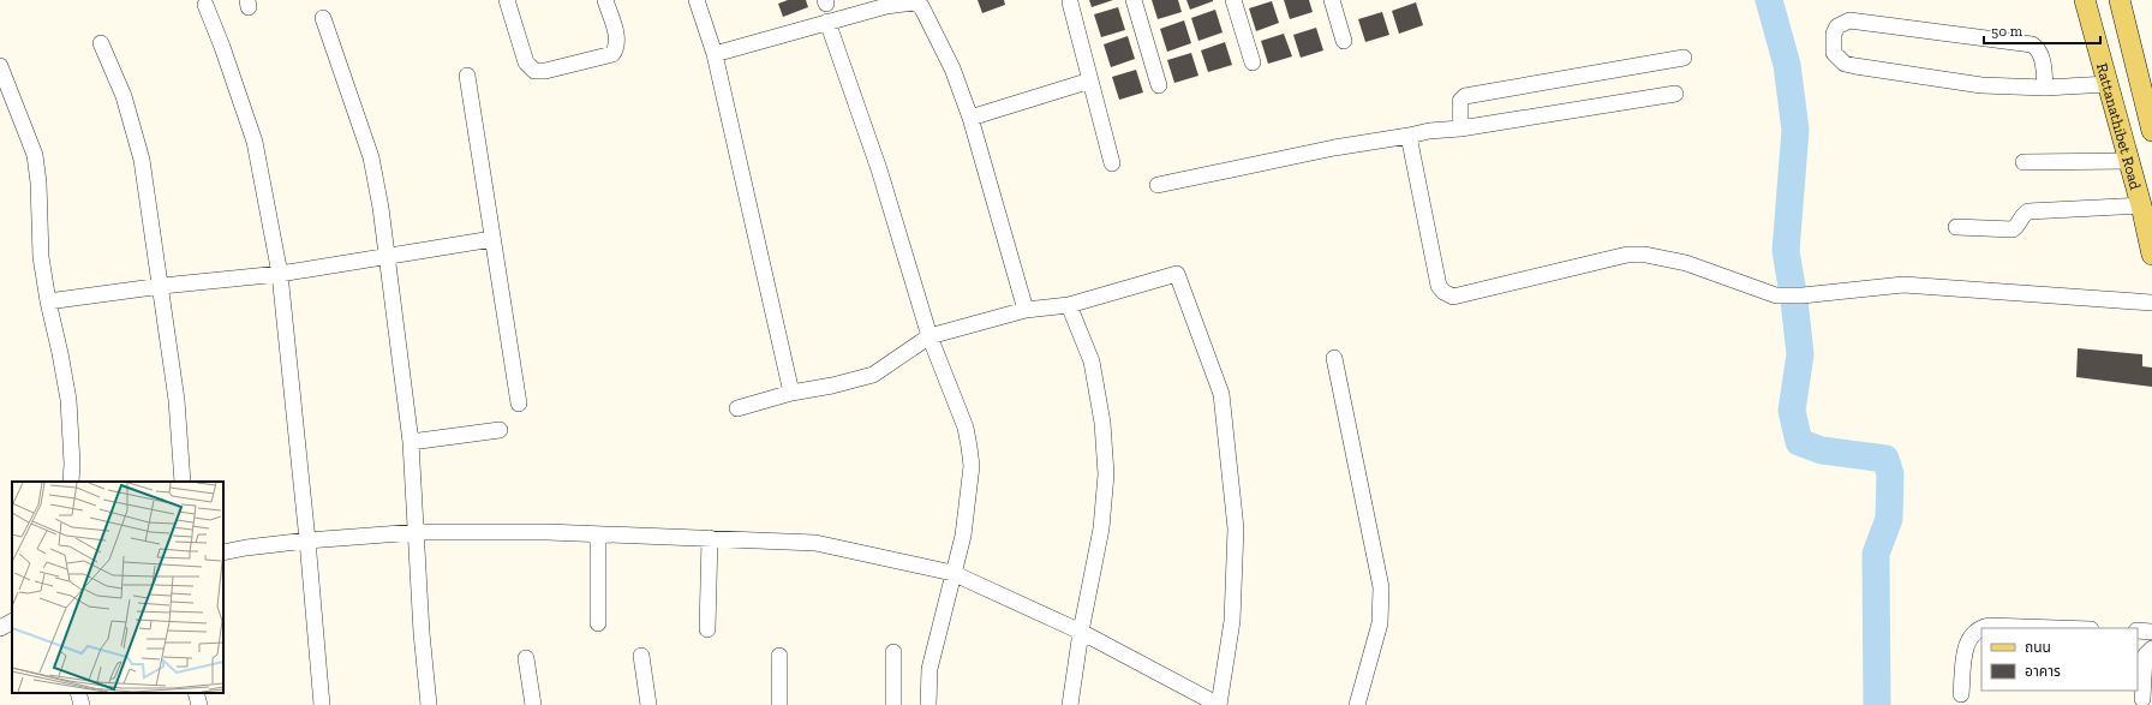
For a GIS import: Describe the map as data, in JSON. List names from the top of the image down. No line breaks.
{"streets":{"main road":["Rattanathibet Road"]},"legend":["ถนน","อาคาร"],"scale_bar":"50 m"}
